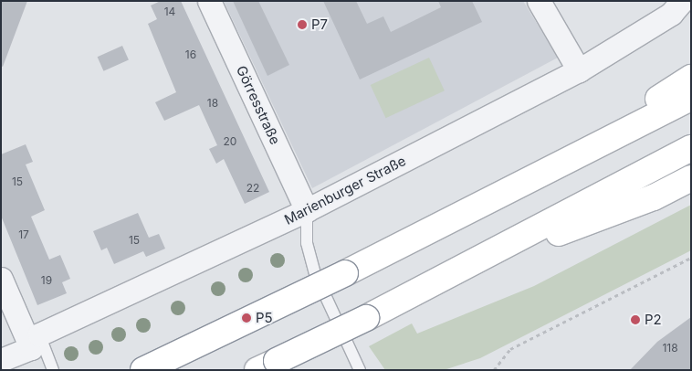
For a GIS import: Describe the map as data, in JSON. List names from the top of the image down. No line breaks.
{"streets":{"street":["Görresstraße","Marienburger Straße"]},"crossings":[["Görresstraße","Marienburger Straße"]],"places":["P7","P5","P2"],"house_numbers":["14","16","18","20","15","22","17","15","19","118"]}
